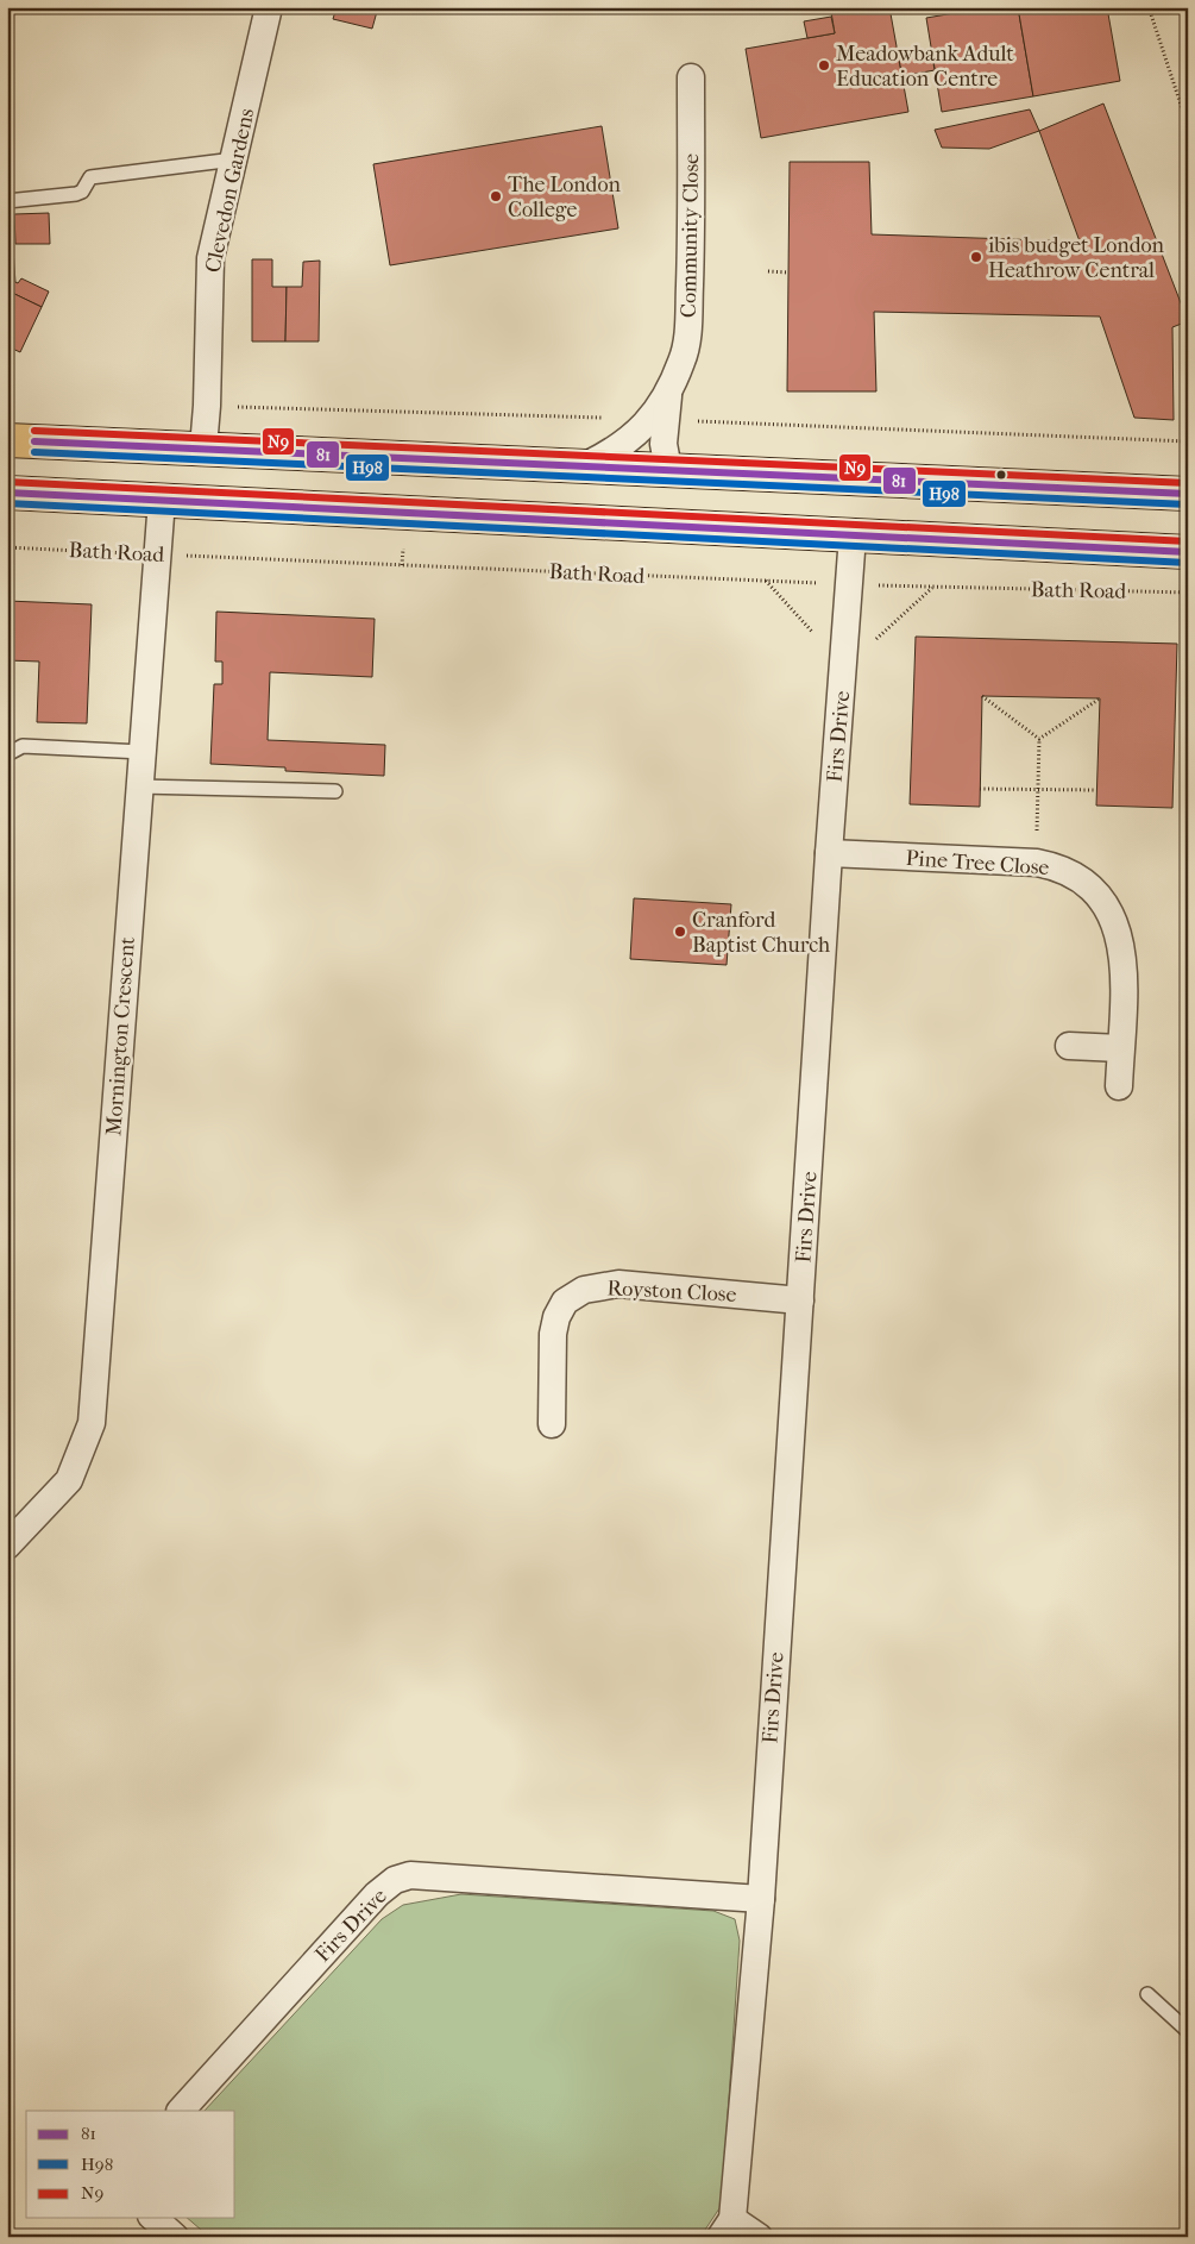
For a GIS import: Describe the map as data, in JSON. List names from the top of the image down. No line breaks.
{"streets":{"highway":["Bath Road"],"street":["Clevedon Gardens","Community Close","Firs Drive","Pine Tree Close","Mornington Crescent","Royston Close"]},"crossings":[["Bath Road","Firs Drive"],["Bath Road","Mornington Crescent"],["Firs Drive","Pine Tree Close"],["Firs Drive","Royston Close"]],"places":["Meadowbank Adult Education Centre","The London College","ibis budget London Heathrow Central","Cranford Baptist Church"],"lines":["transit line N9","transit line 81","transit line H98"],"legend":["81","H98","N9"]}
